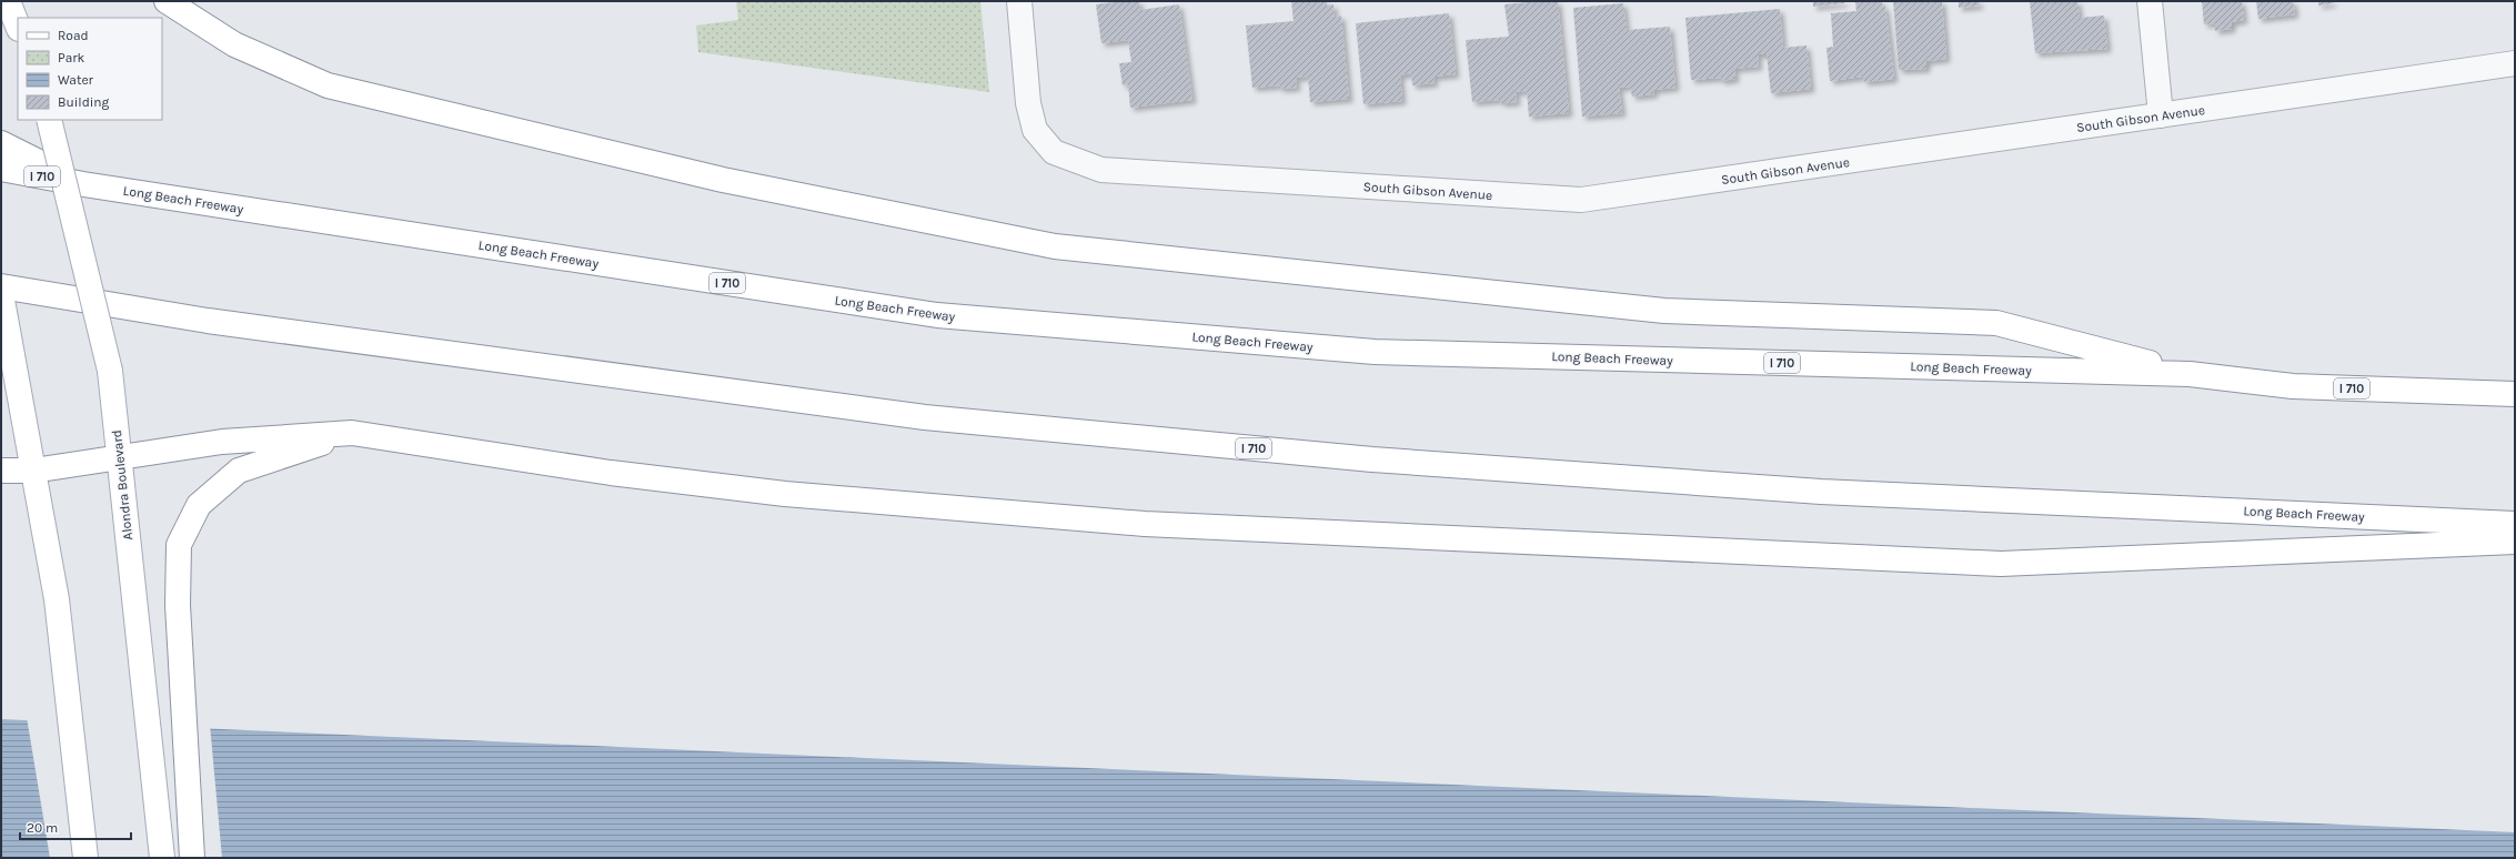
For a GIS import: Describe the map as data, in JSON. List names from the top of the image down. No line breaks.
{"streets":{"main road":["I 710","Long Beach Freeway","Alondra Boulevard"],"street":["South Gibson Avenue"]},"legend":["Road","Park","Water","Building"],"scale_bar":"20 m"}
